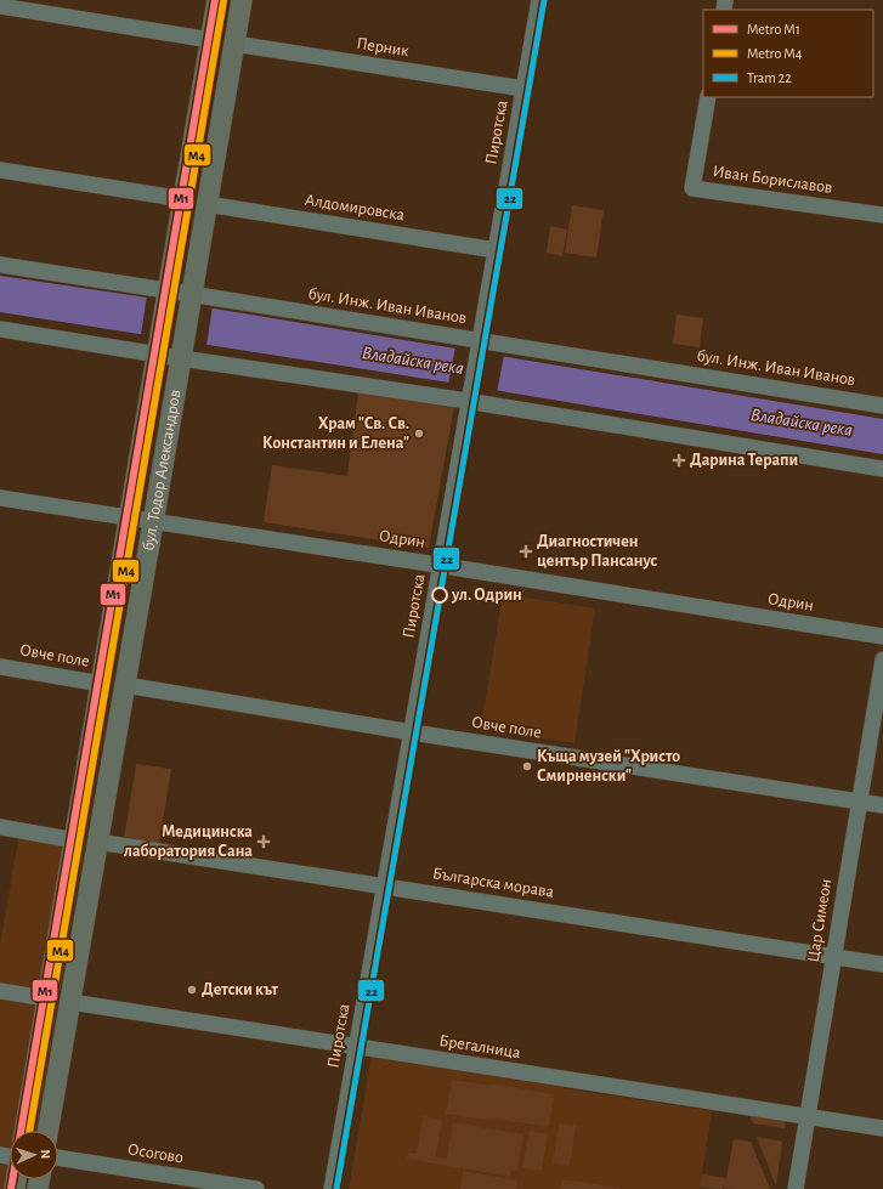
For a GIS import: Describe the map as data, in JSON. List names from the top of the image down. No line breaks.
{"streets":{"main road":["бул. Тодор Александров"],"street":["Перник","Пиротска","Иван Бориславов","Алдомировска","бул. Инж. Иван Иванов","Одрин","Овче поле","Българска морава","Цар Симеон","Брегалница","Осогово"]},"crossings":[["Перник","Пиротска"],["Перник","бул. Тодор Александров"],["Пиротска","Алдомировска"],["Пиротска","бул. Инж. Иван Иванов"],["Пиротска","Одрин"],["Пиротска","Овче поле"],["Пиротска","Българска морава"],["Пиротска","Брегалница"],["Алдомировска","бул. Тодор Александров"],["бул. Инж. Иван Иванов","бул. Тодор Александров"],["бул. Тодор Александров","Одрин"],["бул. Тодор Александров","Овче поле"],["бул. Тодор Александров","Българска морава"],["бул. Тодор Александров","Брегалница"],["Овче поле","Цар Симеон"],["Българска морава","Цар Симеон"],["Цар Симеон","Брегалница"]],"water":["Владайска река"],"places":{"other":["Храм \"Св. Св. Константин и Елена\"","ул. Одрин","Къща музей \"Христо Смирненски\"","Детски кът"],"health":["Дарина Терапи","Диагностичен център Пансанус","Медицинска лаборатория Сана"]},"lines":["metro line M1","tram line 22","metro line M4"],"legend":["Metro M1","Metro M4","Tram 22"],"north":"right"}
